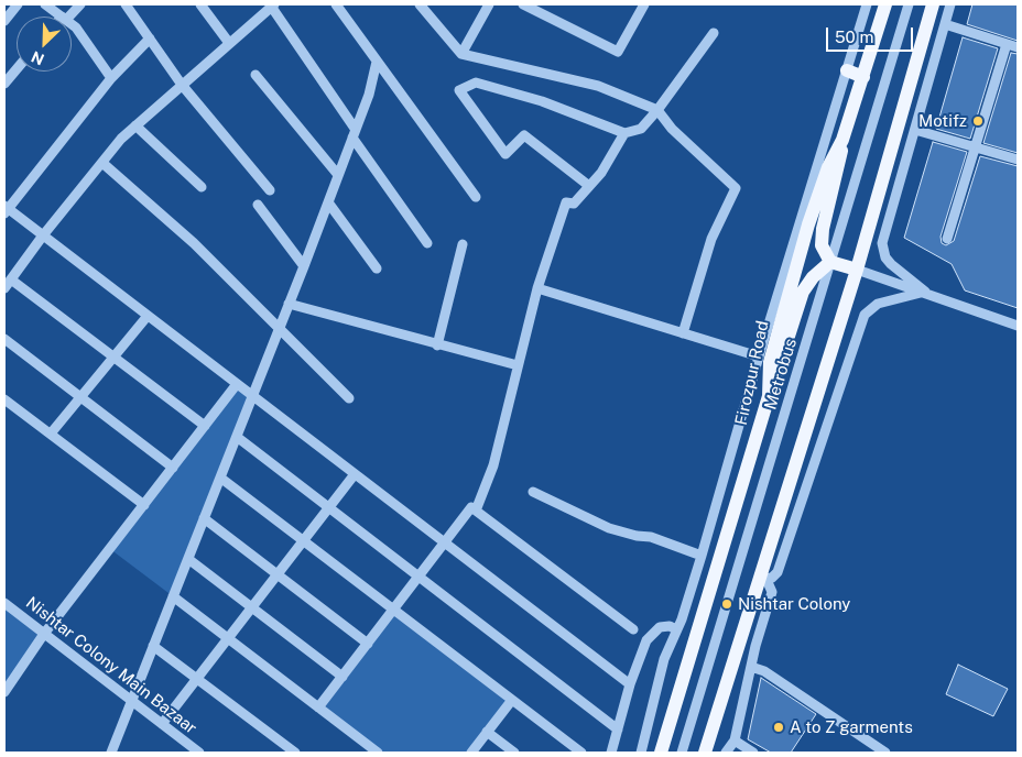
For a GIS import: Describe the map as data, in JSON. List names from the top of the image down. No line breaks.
{"streets":{"main road":["Firozpur Road"],"street":["Metrobus","Nishtar Colony Main Bazaar"]},"places":["Motifz","Nishtar Colony","A to Z garments"],"scale_bar":"50 m","north":"bottom left"}
